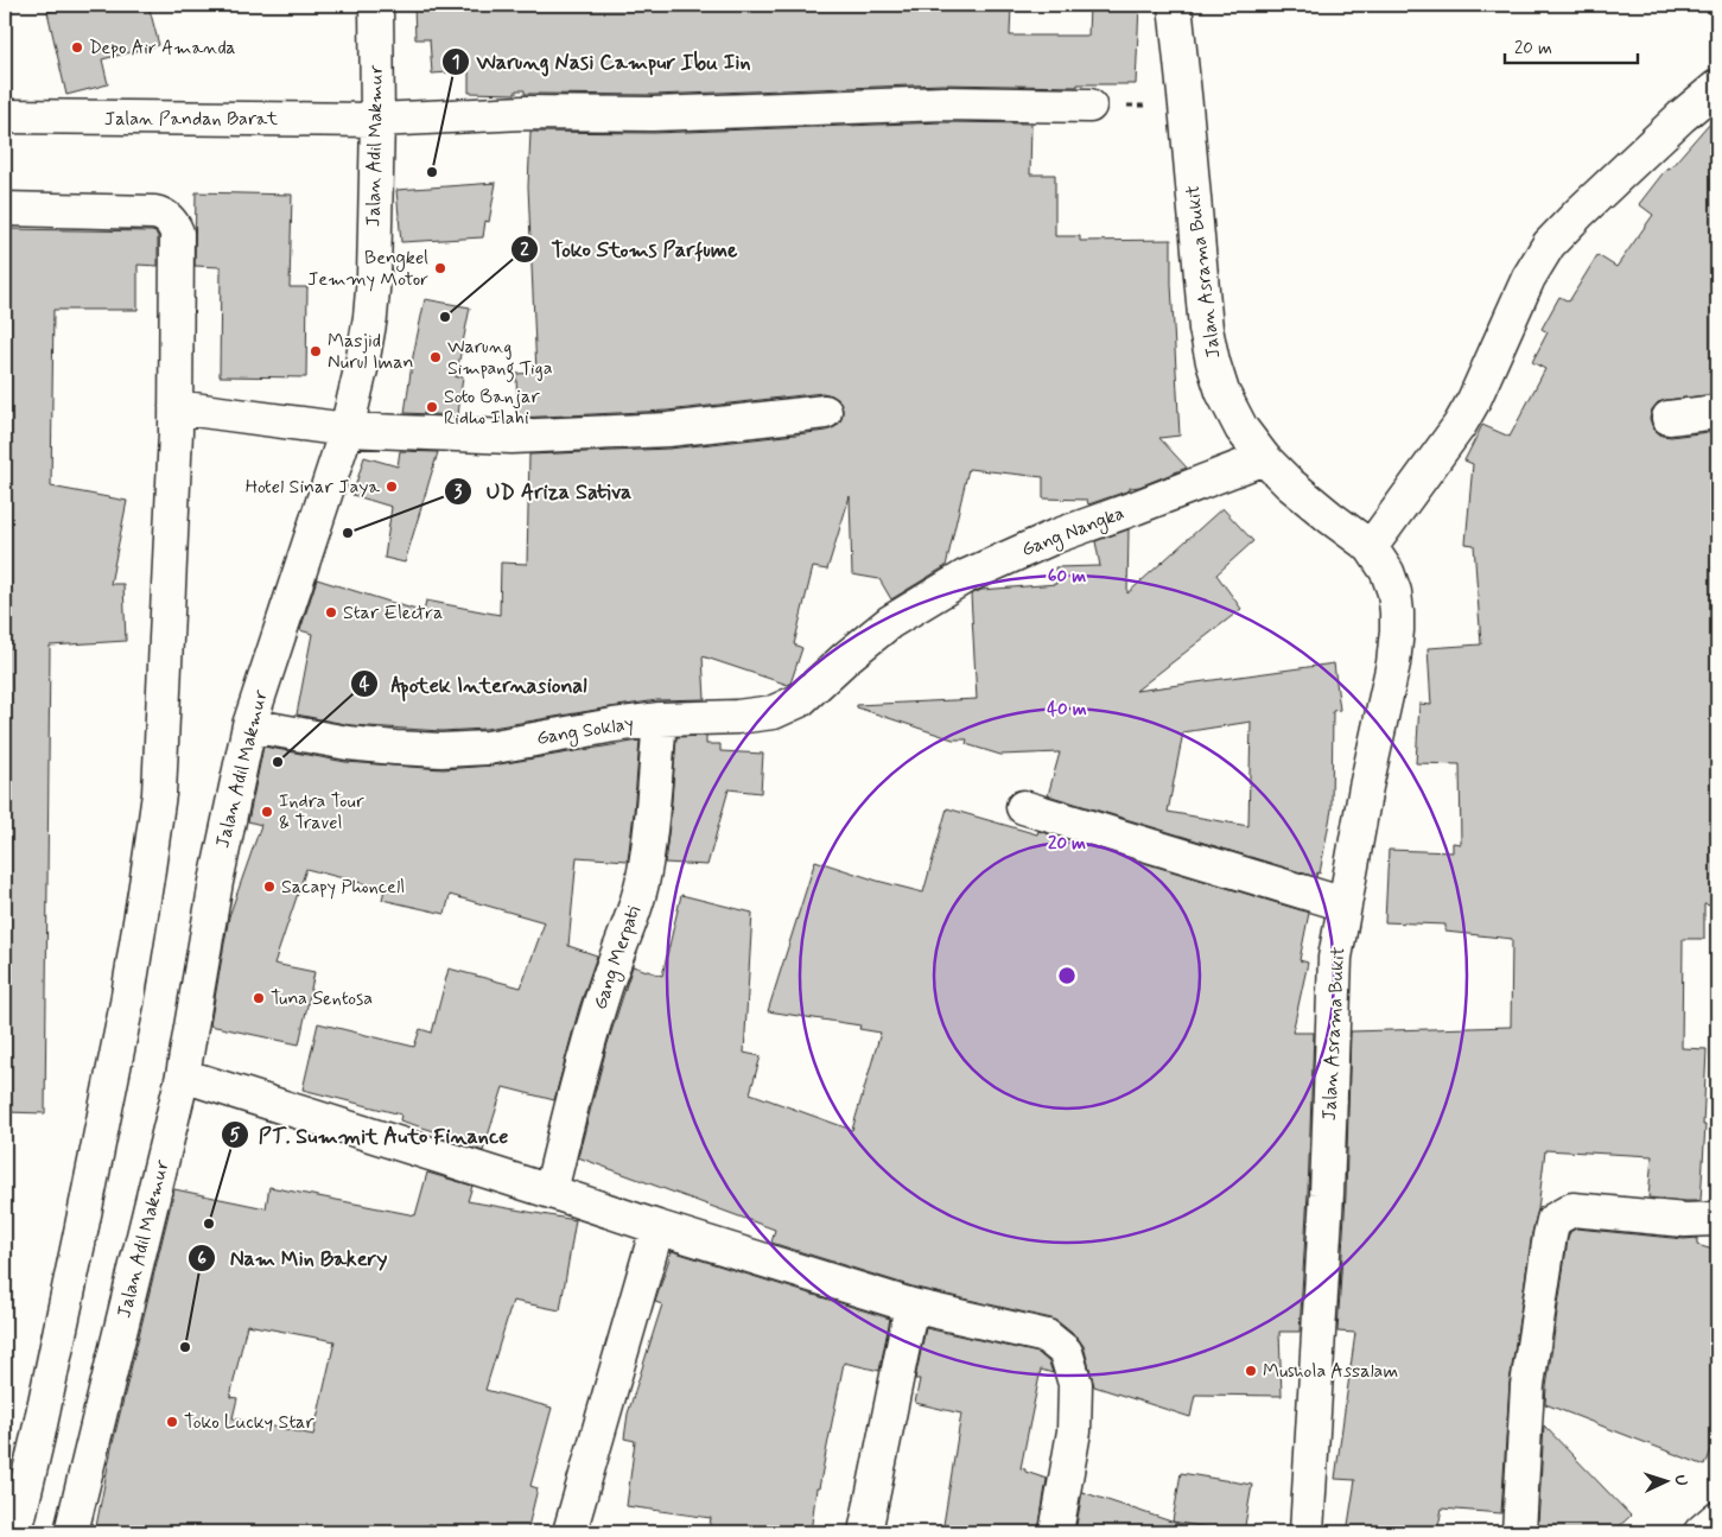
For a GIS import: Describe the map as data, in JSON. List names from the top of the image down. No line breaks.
{"streets":{"street":["Jalan Pandan Barat","Jalan Adil Makmur","Jalan Asrama Bukit","Gang Nangka","Gang Soklay","Gang Merpati"]},"crossings":[["Jalan Pandan Barat","Jalan Adil Makmur"],["Jalan Adil Makmur","Gang Soklay"],["Jalan Asrama Bukit","Gang Nangka"],["Gang Nangka","Gang Soklay"],["Gang Soklay","Gang Merpati"]],"places":["Depo Air Amanda","Warung Nasi Campur Ibu Iin","Bengkel Jemmy Motor","Toko Stoms Parfume","Masjid Nurul Iman","Warung Simpang Tiga","Soto Banjar Ridho Ilahi","Hotel Sinar Jaya","UD Ariza Sativa","Star Electra","Apotek Internasional","Indra Tour & Travel","Sacapy Phoncell","Tuna Sentosa","PT. Summit Auto Finance","Nam Min Bakery","Mushola Assalam","Toko Lucky Star"],"scale_bar":"20 m","north":"right","rings":["60 m","40 m","20 m"]}
